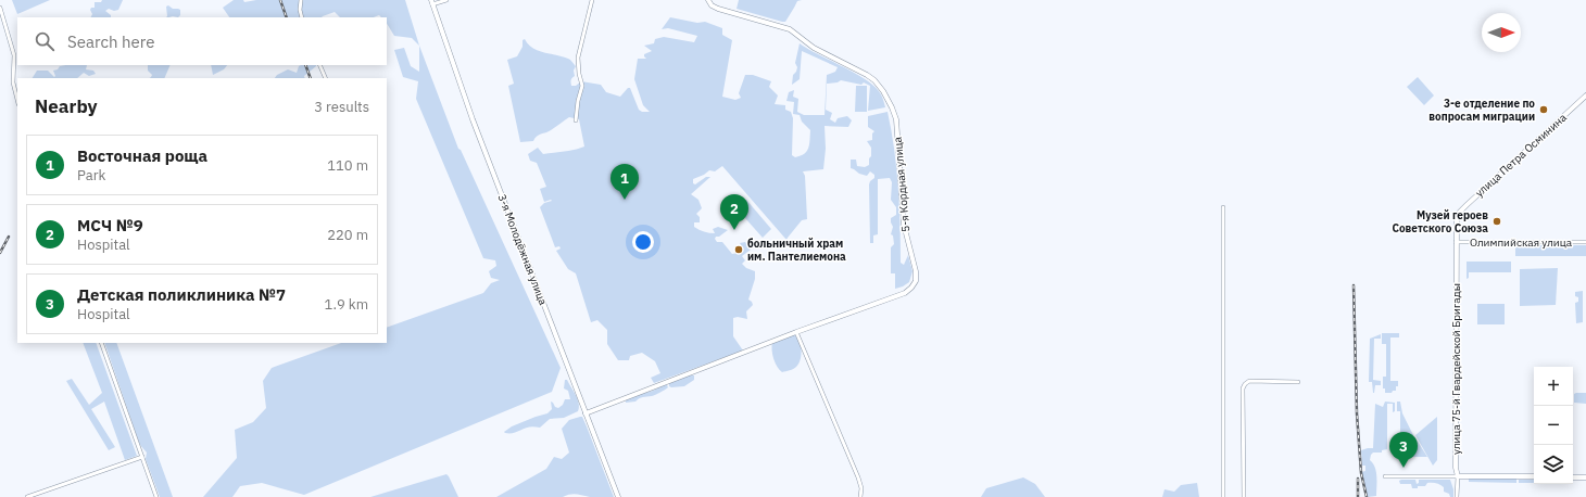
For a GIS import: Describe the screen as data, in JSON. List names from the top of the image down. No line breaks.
{"streets":{"main road":["улица Петра Осминина","5-я Кордная улица","3-я Молодёжная улица","улица 75-й Гвардейской Бригады"],"street":["Олимпийская улица"]},"crossings":[["улица Петра Осминина","Олимпийская улица"],["улица Петра Осминина","улица 75-й Гвардейской Бригады"],["5-я Кордная улица","3-я Молодёжная улица"],["Олимпийская улица","улица 75-й Гвардейской Бригады"]],"places":["3-е отделение по вопросам миграции","Музей героев Советского Союза","больничный храм им. Пантелиемона"],"north":"right","page":{"search":"Search here","heading":["Nearby","3 results"],"list":[{"mark":"1","name":"Восточная роща","note":"Park","value":"110 m"},{"mark":"2","name":"МСЧ №9","note":"Hospital","value":"220 m"},{"mark":"3","name":"Детская поликлиника №7","note":"Hospital","value":"1.9 km"}],"pins":["1","2","3"],"map_buttons":["+","−"]}}
